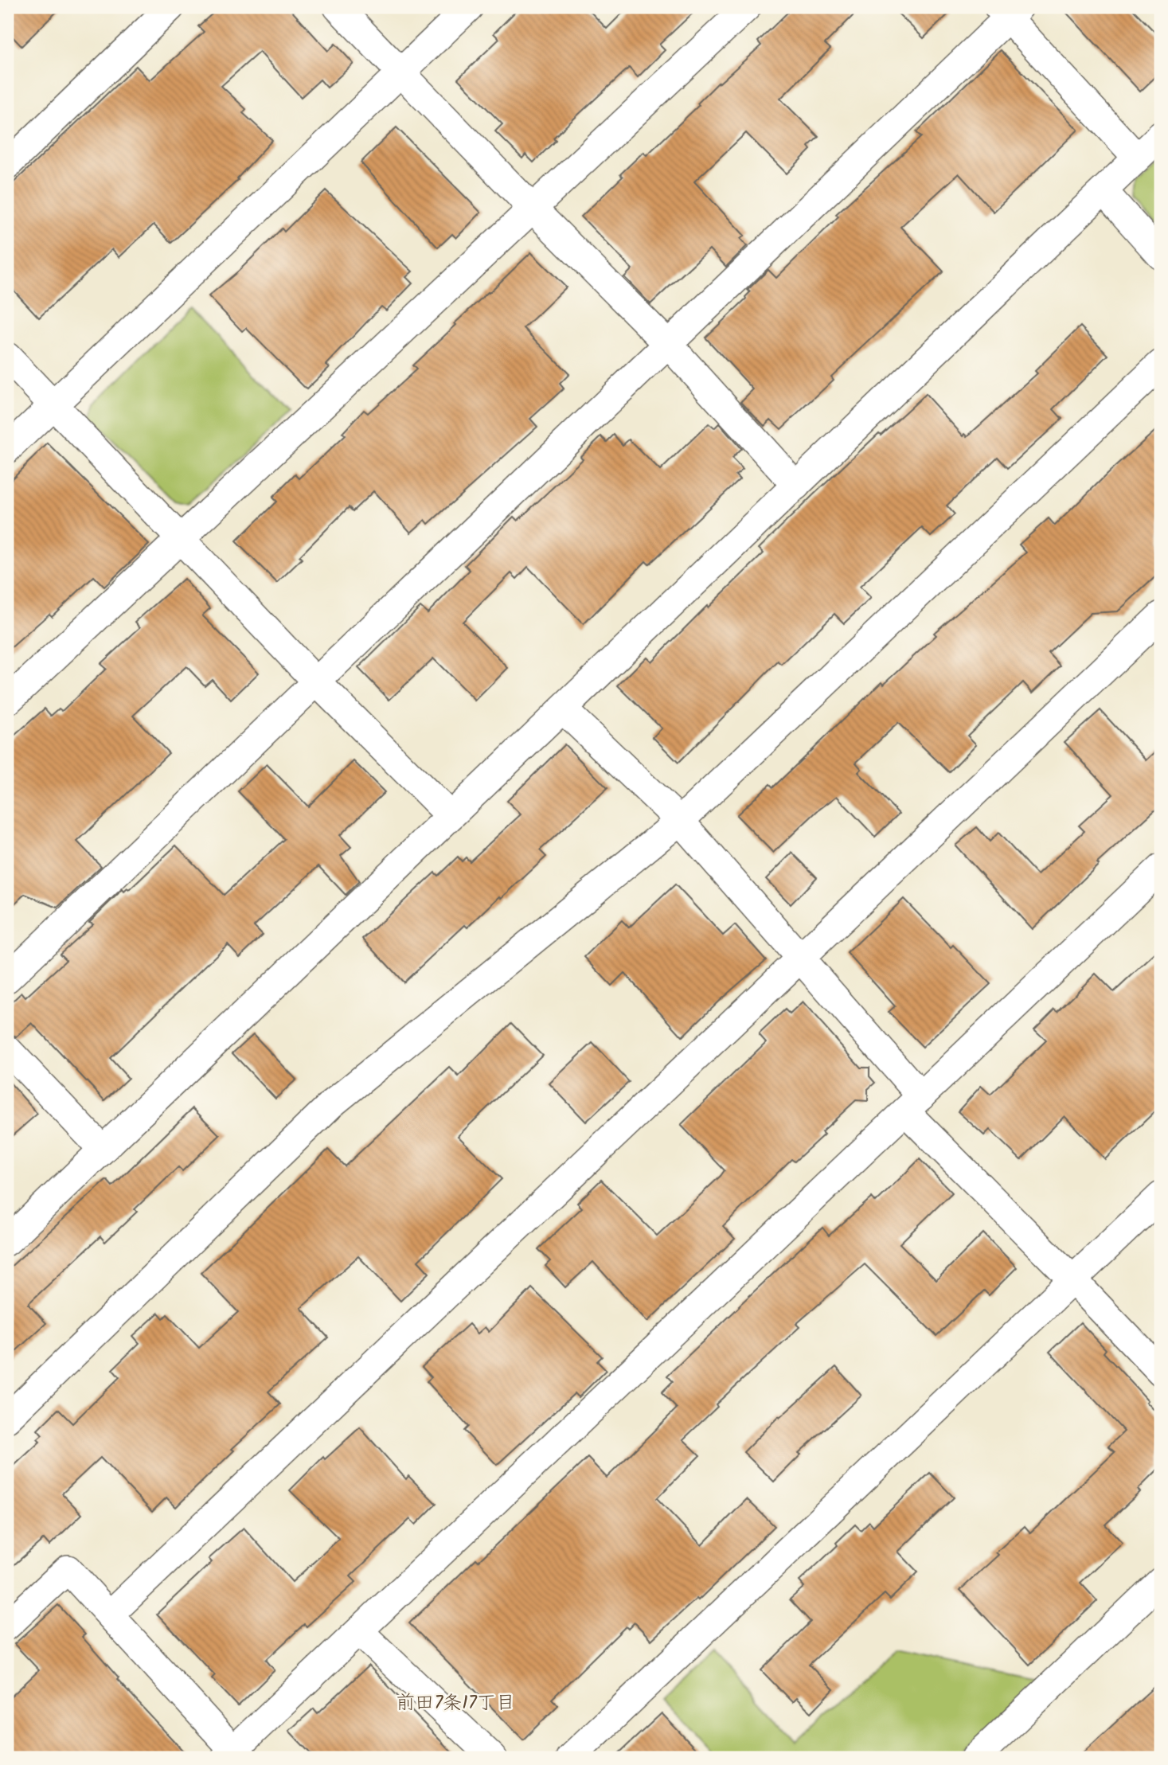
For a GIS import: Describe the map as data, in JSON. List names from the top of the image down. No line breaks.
{"districts":["前田7条17丁目"]}
